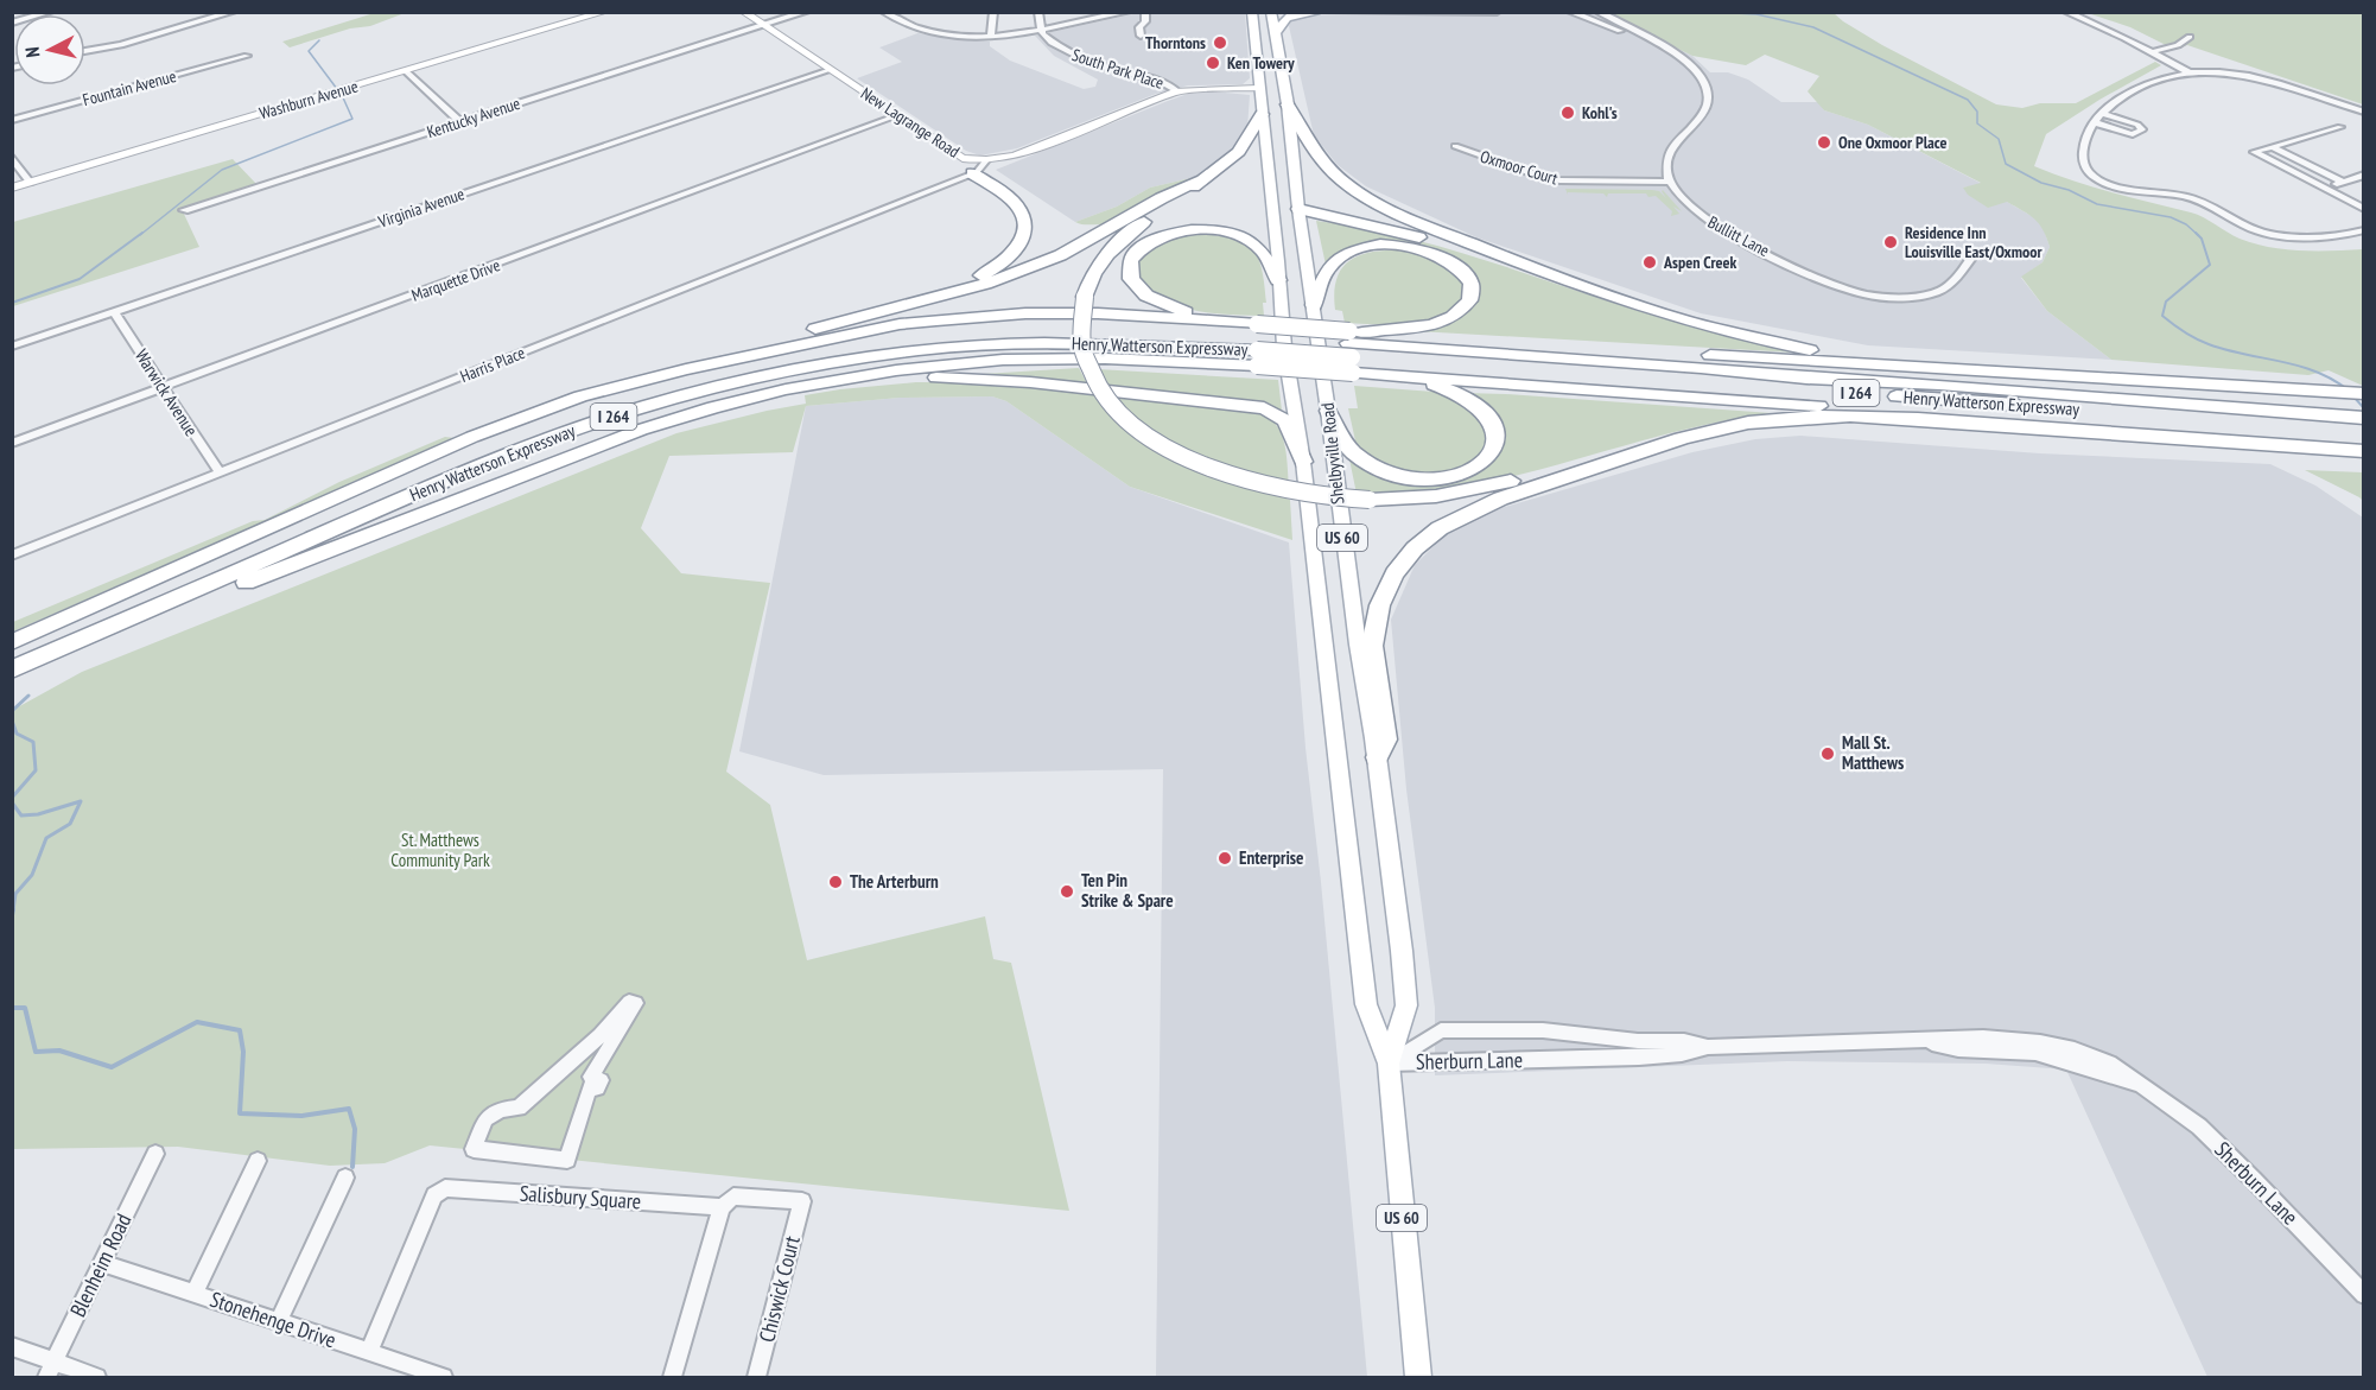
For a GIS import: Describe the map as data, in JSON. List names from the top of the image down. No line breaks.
{"streets":{"highway":["Henry Watterson Expressway","I 264"],"main road":["Washburn Avenue","New Lagrange Road","Shelbyville Road","US 60"],"street":["South Park Place","Fountain Avenue","Kentucky Avenue","Oxmoor Court","Virginia Avenue","Bullitt Lane","Marquette Drive","Harris Place","Warwick Avenue","Sherburn Lane","Salisbury Square","Blenheim Road","Chiswick Court","Stonehenge Drive"]},"crossings":[["South Park Place","New Lagrange Road"],["Kentucky Avenue","New Lagrange Road"],["New Lagrange Road","Virginia Avenue"],["New Lagrange Road","Marquette Drive"],["New Lagrange Road","Harris Place"],["New Lagrange Road","Shelbyville Road"],["Oxmoor Court","Bullitt Lane"],["Virginia Avenue","Warwick Avenue"],["Marquette Drive","Warwick Avenue"],["Harris Place","Warwick Avenue"],["Shelbyville Road","Sherburn Lane"],["Salisbury Square","Chiswick Court"],["Salisbury Square","Stonehenge Drive"],["Blenheim Road","Stonehenge Drive"]],"parks":["St. Matthews Community Park"],"places":["Thorntons","Ken Towery","Kohl's","One Oxmoor Place","Residence Inn Louisville East/Oxmoor","Aspen Creek","Mall St. Matthews","Enterprise","The Arterburn","Ten Pin Strike & Spare"],"north":"left"}
